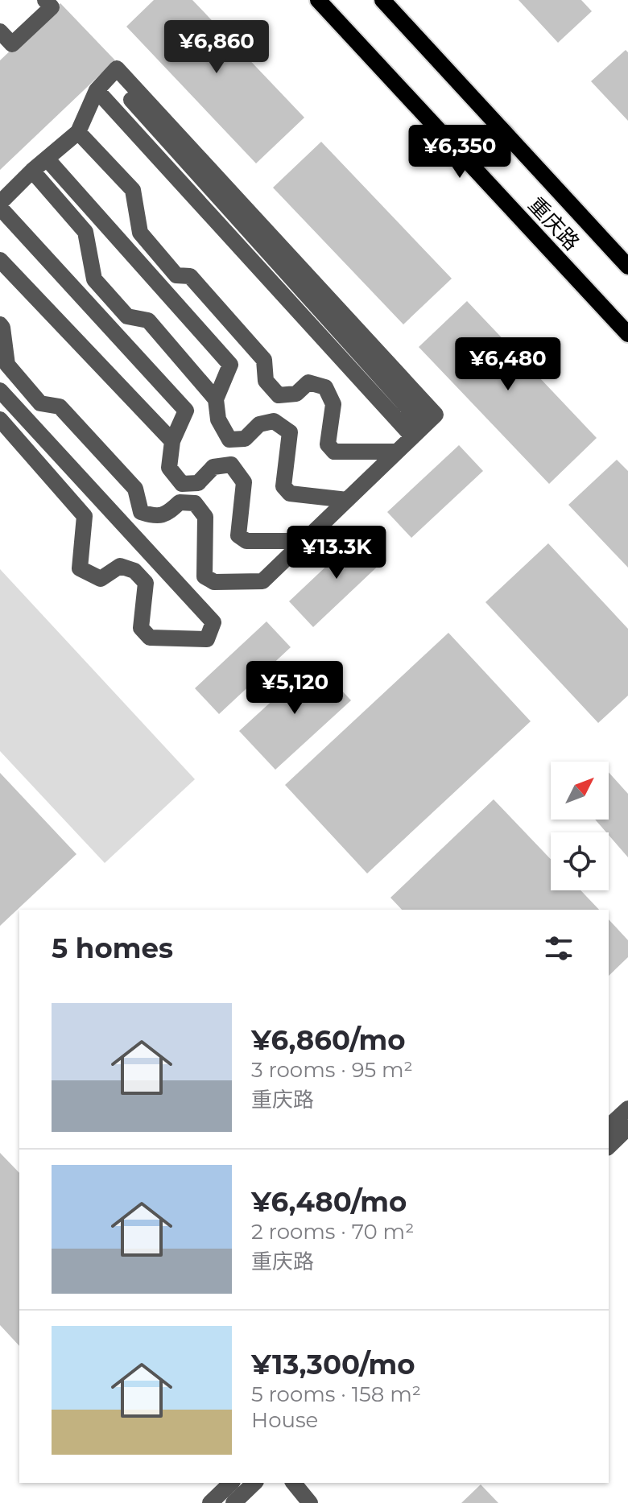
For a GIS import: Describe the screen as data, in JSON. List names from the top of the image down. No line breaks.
{"streets":{"main road":["重庆路"]},"north":"top right","page":{"price":["¥6,860","¥6,350","¥6,480","¥13.3K","¥5,120"],"heading":"5 homes","list":[{"name":"¥6,860/mo","note":"3 rooms · 95 m² · 重庆路"},{"name":"¥6,480/mo","note":"2 rooms · 70 m² · 重庆路"},{"name":"¥13,300/mo","note":"5 rooms · 158 m² · House"}]}}
